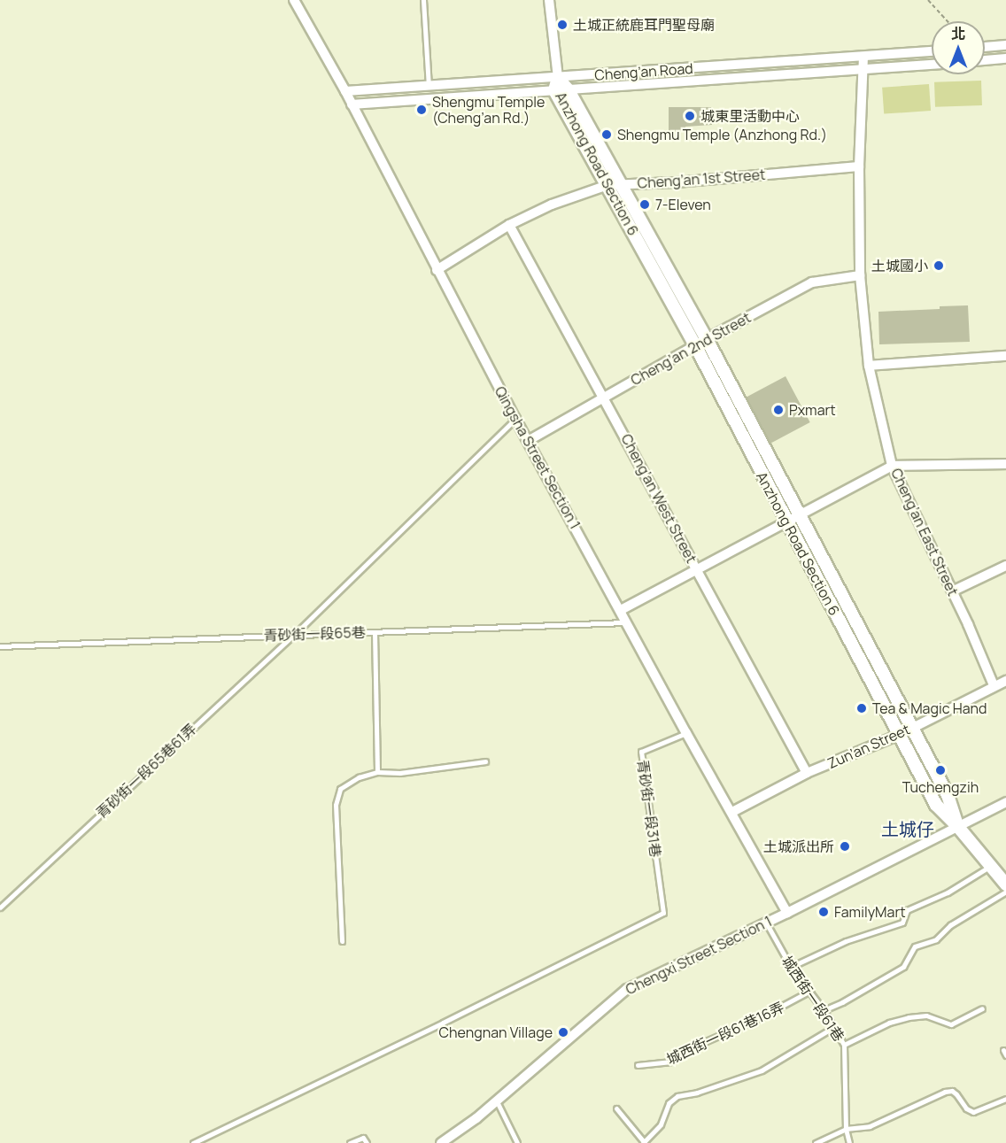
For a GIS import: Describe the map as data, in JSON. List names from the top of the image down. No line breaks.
{"streets":{"street":["Cheng’an Road","Anzhong Road Section 6","Cheng’an 1st Street","Cheng’an 2nd Street","Qingsha Street Section 1","Cheng’an West Street","Cheng’an East Street","Zun’an Street","Chengxi Street Section 1"],"lane":["青砂街一段65巷","青砂街一段65巷61弄","青砂街一段31巷","城西街一段61巷","城西街一段61巷16弄"]},"crossings":[["Cheng’an Road","Anzhong Road Section 6"],["Cheng’an Road","Qingsha Street Section 1"],["Cheng’an Road","Cheng’an East Street"],["Anzhong Road Section 6","Cheng’an 1st Street"],["Anzhong Road Section 6","Cheng’an 2nd Street"],["Anzhong Road Section 6","Zun’an Street"],["Anzhong Road Section 6","Chengxi Street Section 1"],["Cheng’an 1st Street","Qingsha Street Section 1"],["Cheng’an 1st Street","Cheng’an West Street"],["Cheng’an 1st Street","Cheng’an East Street"],["Cheng’an 2nd Street","Qingsha Street Section 1"],["Cheng’an 2nd Street","Cheng’an West Street"],["Cheng’an 2nd Street","Cheng’an East Street"],["Qingsha Street Section 1","青砂街一段65巷"],["Qingsha Street Section 1","Zun’an Street"],["Qingsha Street Section 1","青砂街一段65巷61弄"],["Qingsha Street Section 1","青砂街一段31巷"],["Qingsha Street Section 1","Chengxi Street Section 1"],["Cheng’an West Street","Zun’an Street"],["Cheng’an East Street","Zun’an Street"],["青砂街一段65巷","青砂街一段65巷61弄"],["Chengxi Street Section 1","城西街一段61巷"],["城西街一段61巷","城西街一段61巷16弄"]],"districts":["土城仔"],"places":["土城正統鹿耳門聖母廟","Shengmu Temple (Cheng’an Rd.)","城東里活動中心","Shengmu Temple (Anzhong Rd.)","7-Eleven","土城國小","Pxmart","Tea & Magic Hand","Tuchengzih","土城派出所","FamilyMart","Chengnan Village"],"north":"top"}
